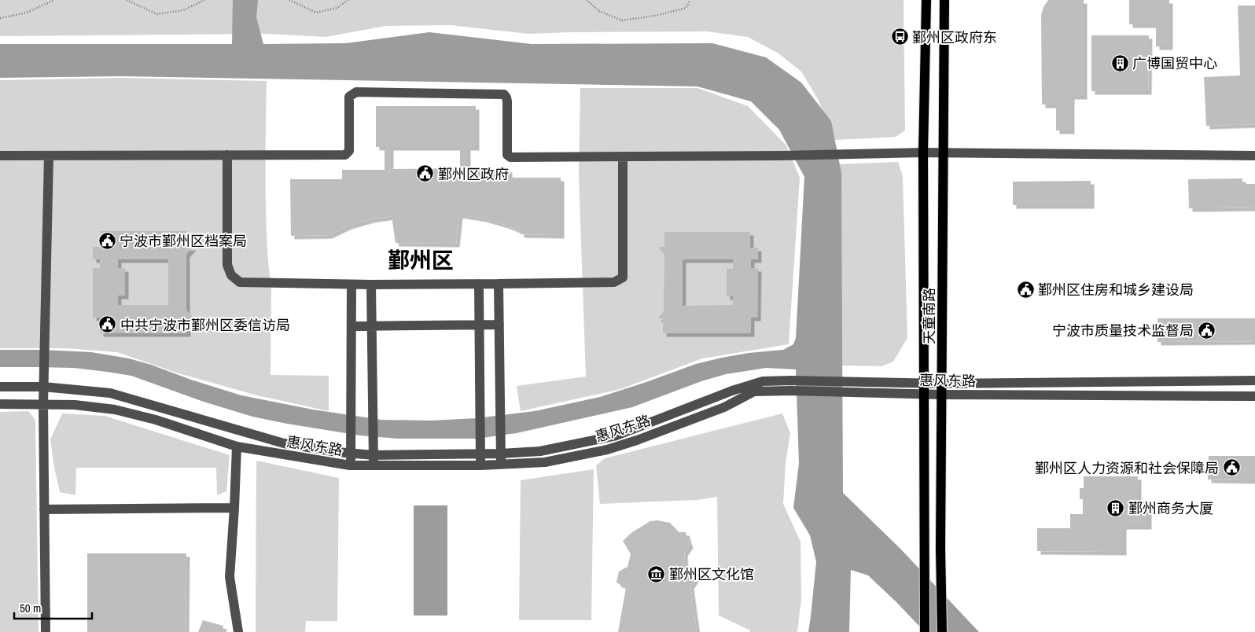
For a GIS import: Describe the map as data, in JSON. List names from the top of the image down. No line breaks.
{"streets":{"main road":["天童南路"],"street":["惠风东路"]},"crossings":[["天童南路","惠风东路"]],"districts":["鄞州区"],"places":{"bus stop":["鄞州区政府东"],"building":["广博国贸中心","鄞州商务大厦"],"public building":["鄞州区政府","宁波市鄞州区档案局","鄞州区住房和城乡建设局","中共宁波市鄞州区委信访局","宁波市质量技术监督局","鄞州区人力资源和社会保障局"],"museum":["鄞州区文化馆"]},"scale_bar":"50 m"}
